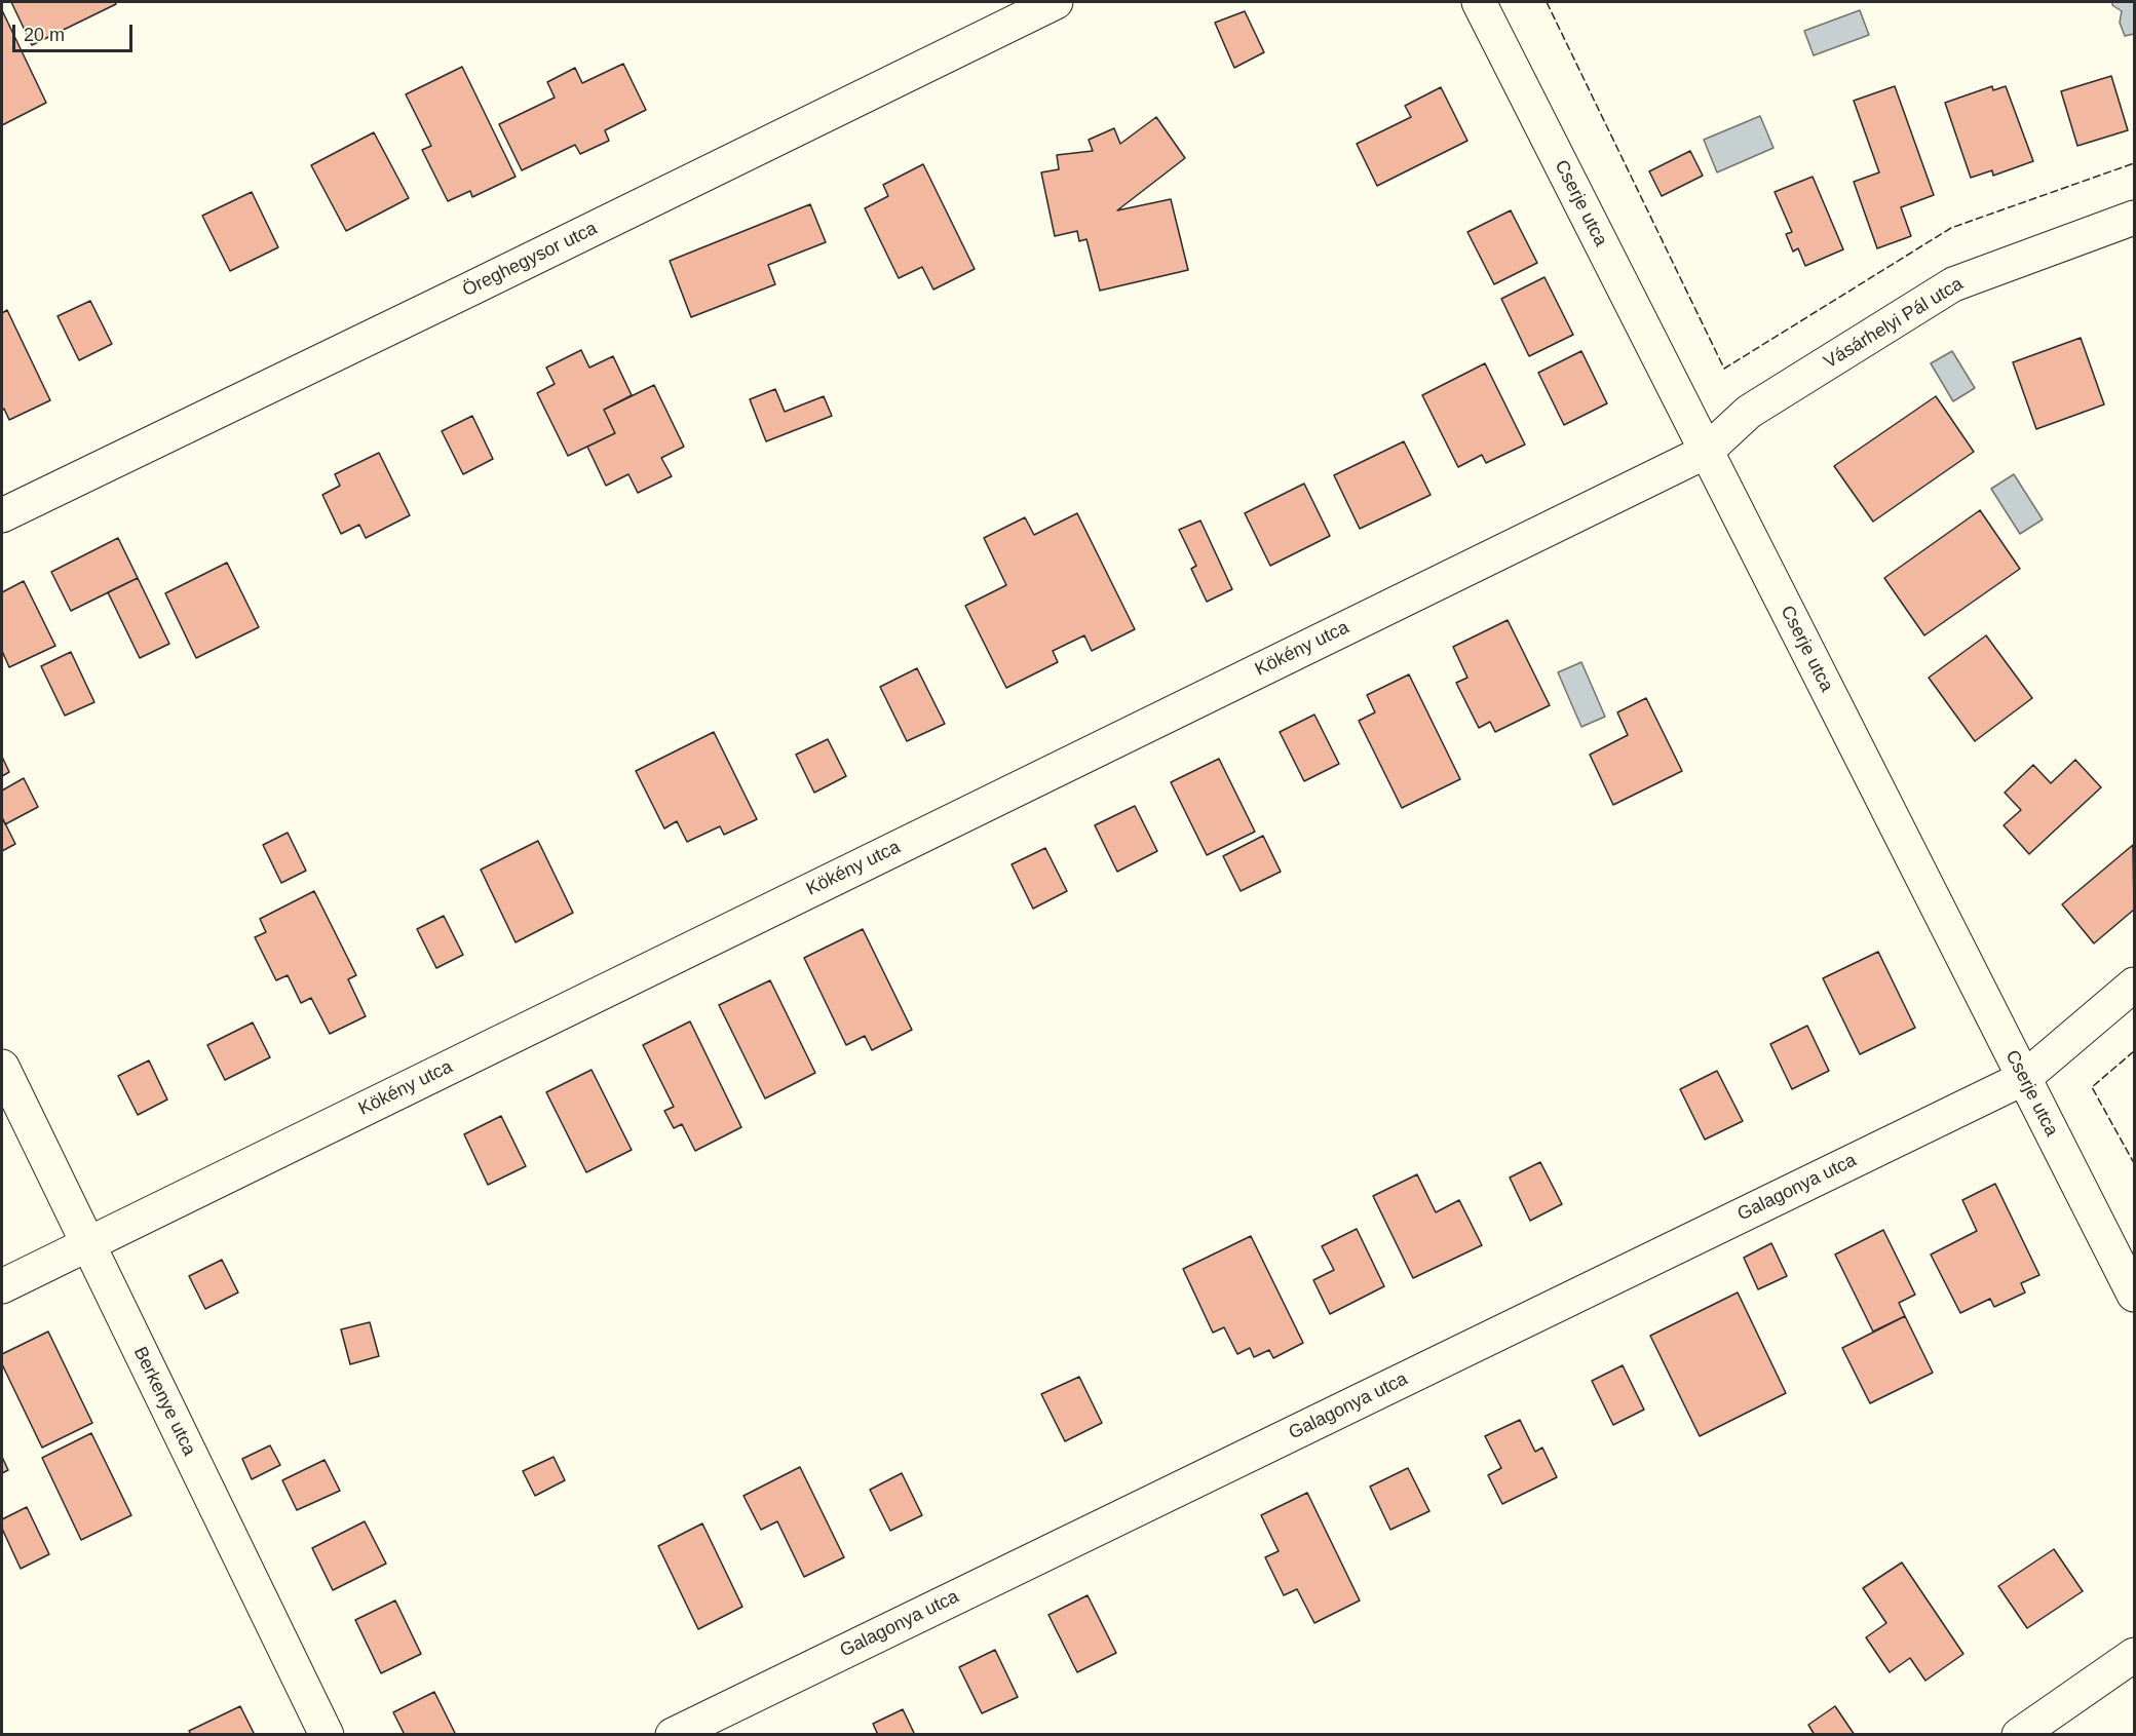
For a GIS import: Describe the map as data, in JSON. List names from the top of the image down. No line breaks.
{"streets":{"street":["Cserje utca","Öreghegysor utca","Vásárhelyi Pál utca","Kökény utca","Galagonya utca","Berkenye utca"]},"crossings":[["Cserje utca","Vásárhelyi Pál utca"],["Cserje utca","Kökény utca"],["Cserje utca","Galagonya utca"],["Vásárhelyi Pál utca","Kökény utca"],["Kökény utca","Berkenye utca"]],"scale_bar":"20 m"}
